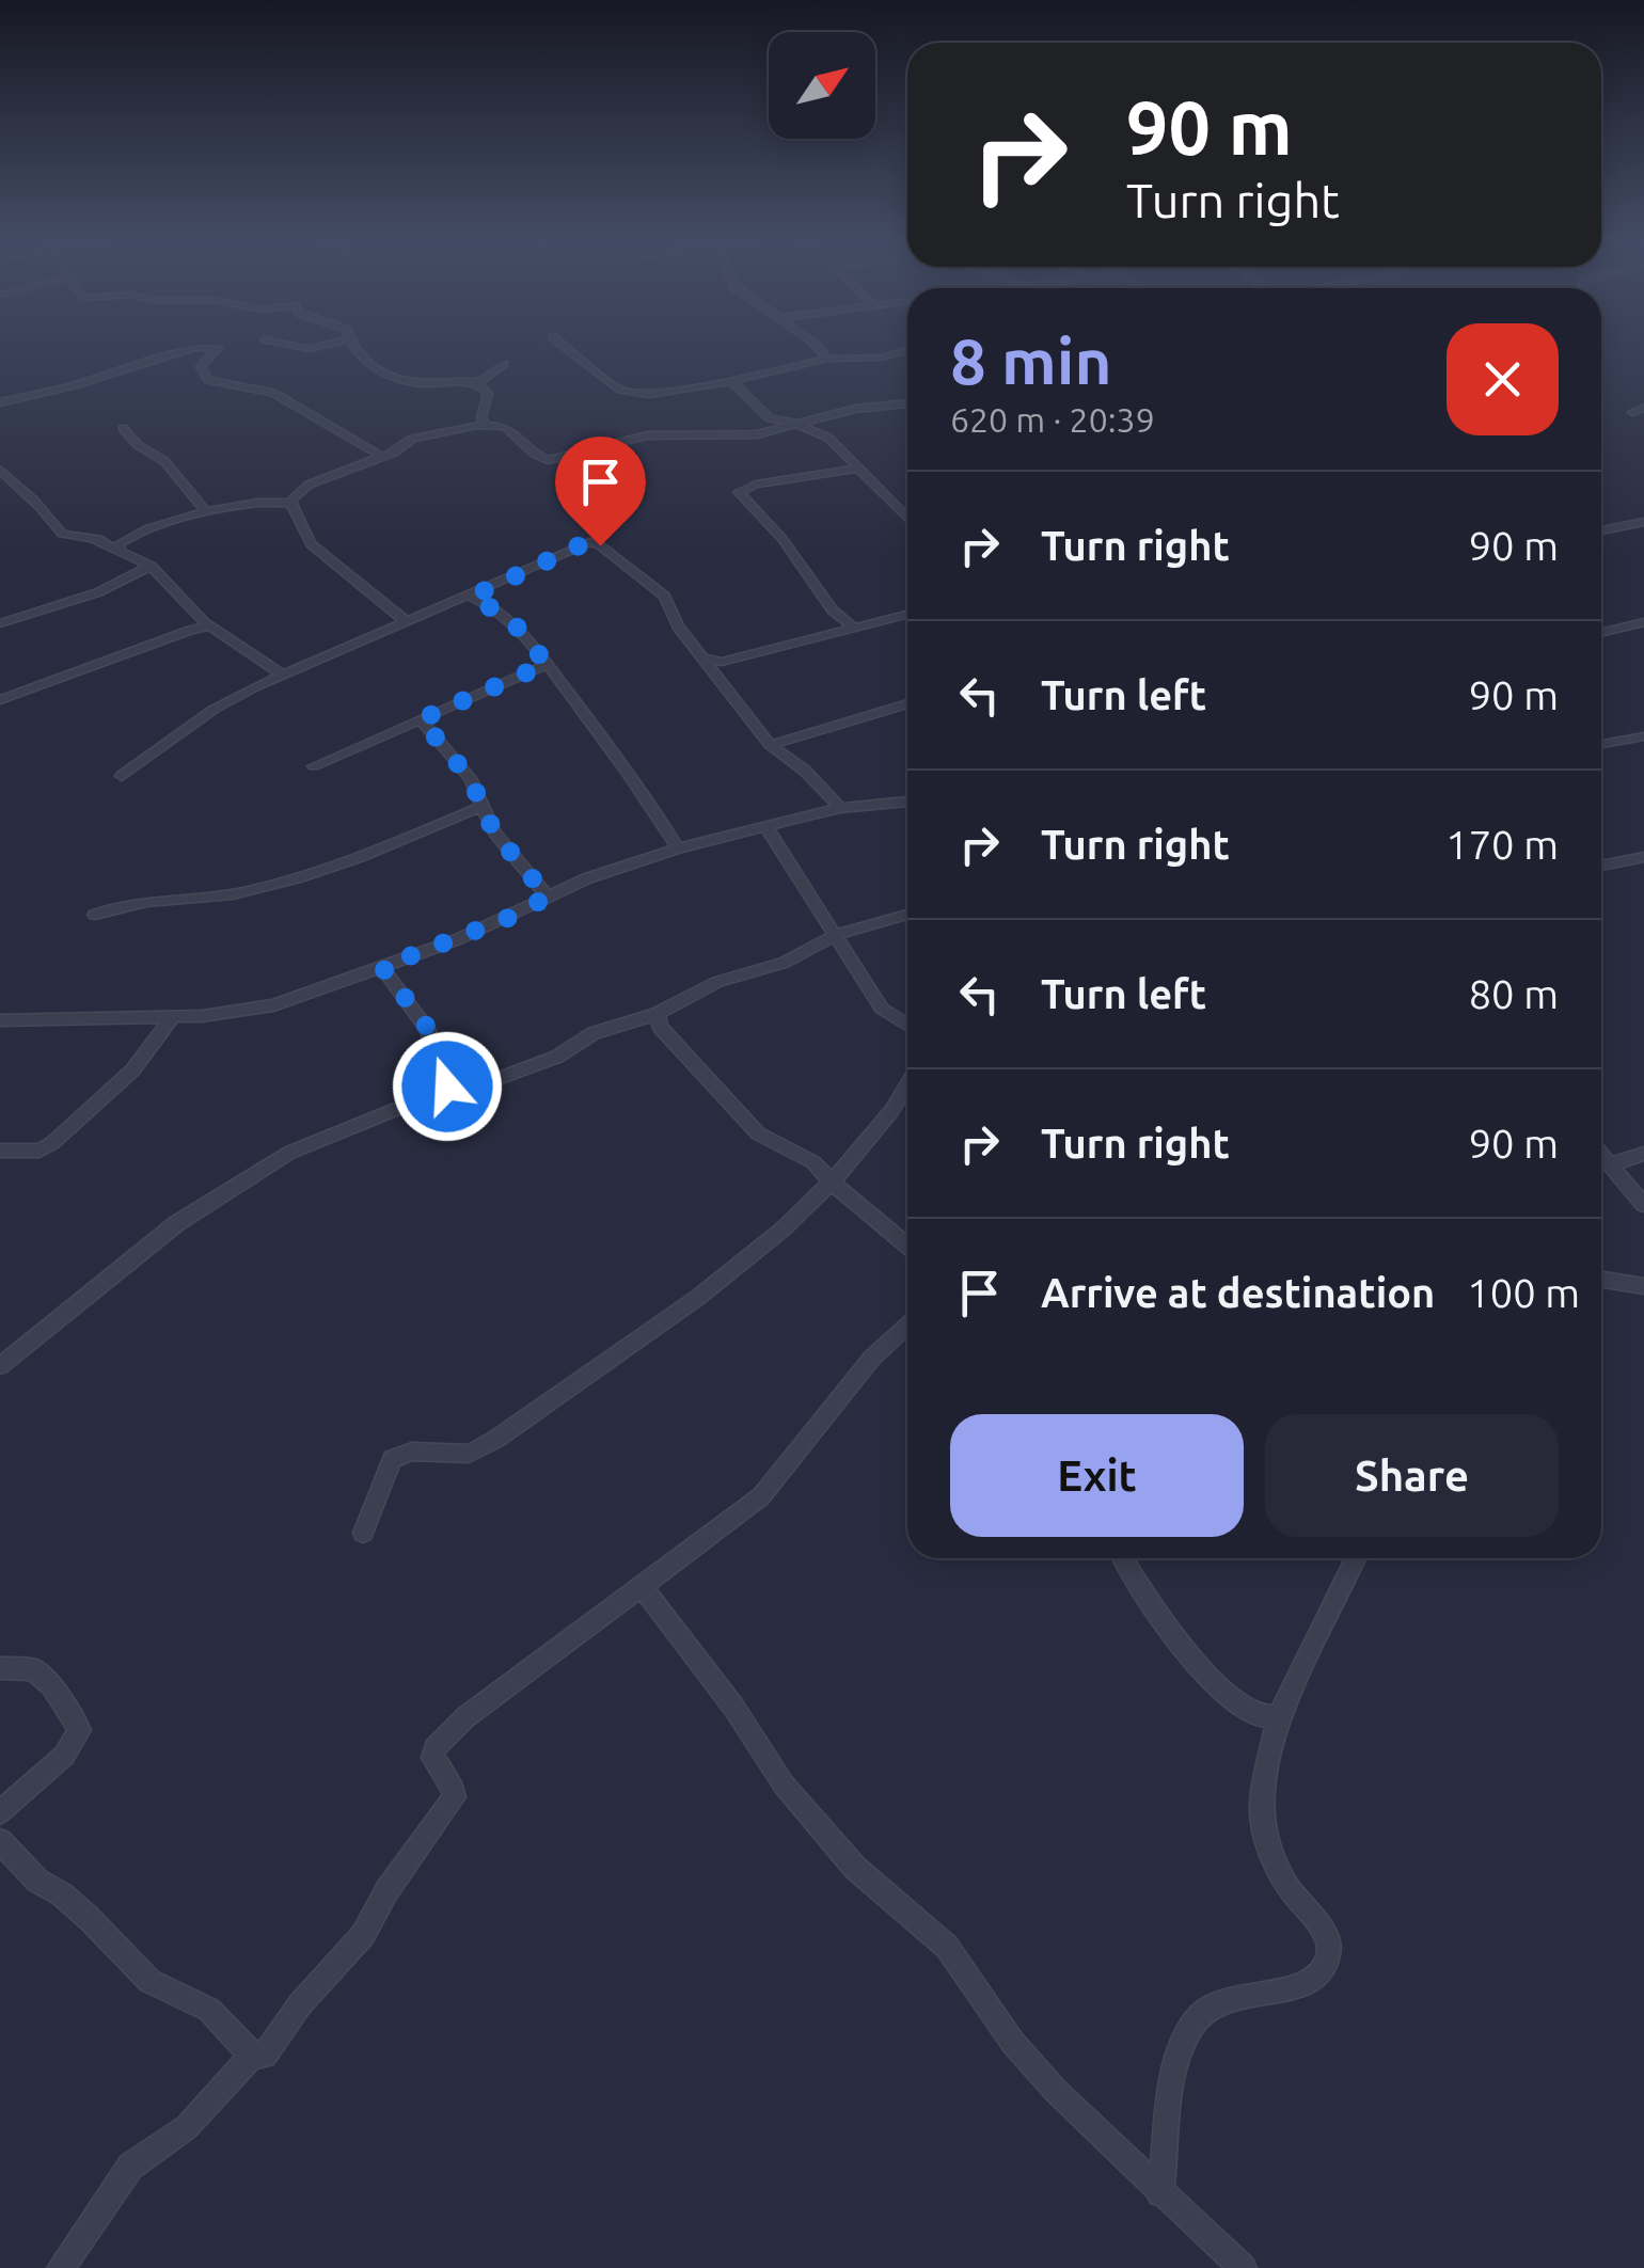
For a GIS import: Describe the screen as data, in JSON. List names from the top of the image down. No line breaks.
{"north":"top right","page":{"turn":["90 m","Turn right"],"heading":["8 min","620 m · 20:39"],"list":[{"name":"Turn right","value":"90 m"},{"name":"Turn left","value":"90 m"},{"name":"Turn right","value":"170 m"},{"name":"Turn left","value":"80 m"},{"name":"Turn right","value":"90 m"},{"name":"Arrive at destination","value":"100 m"}],"buttons":["Exit","Share"]}}
